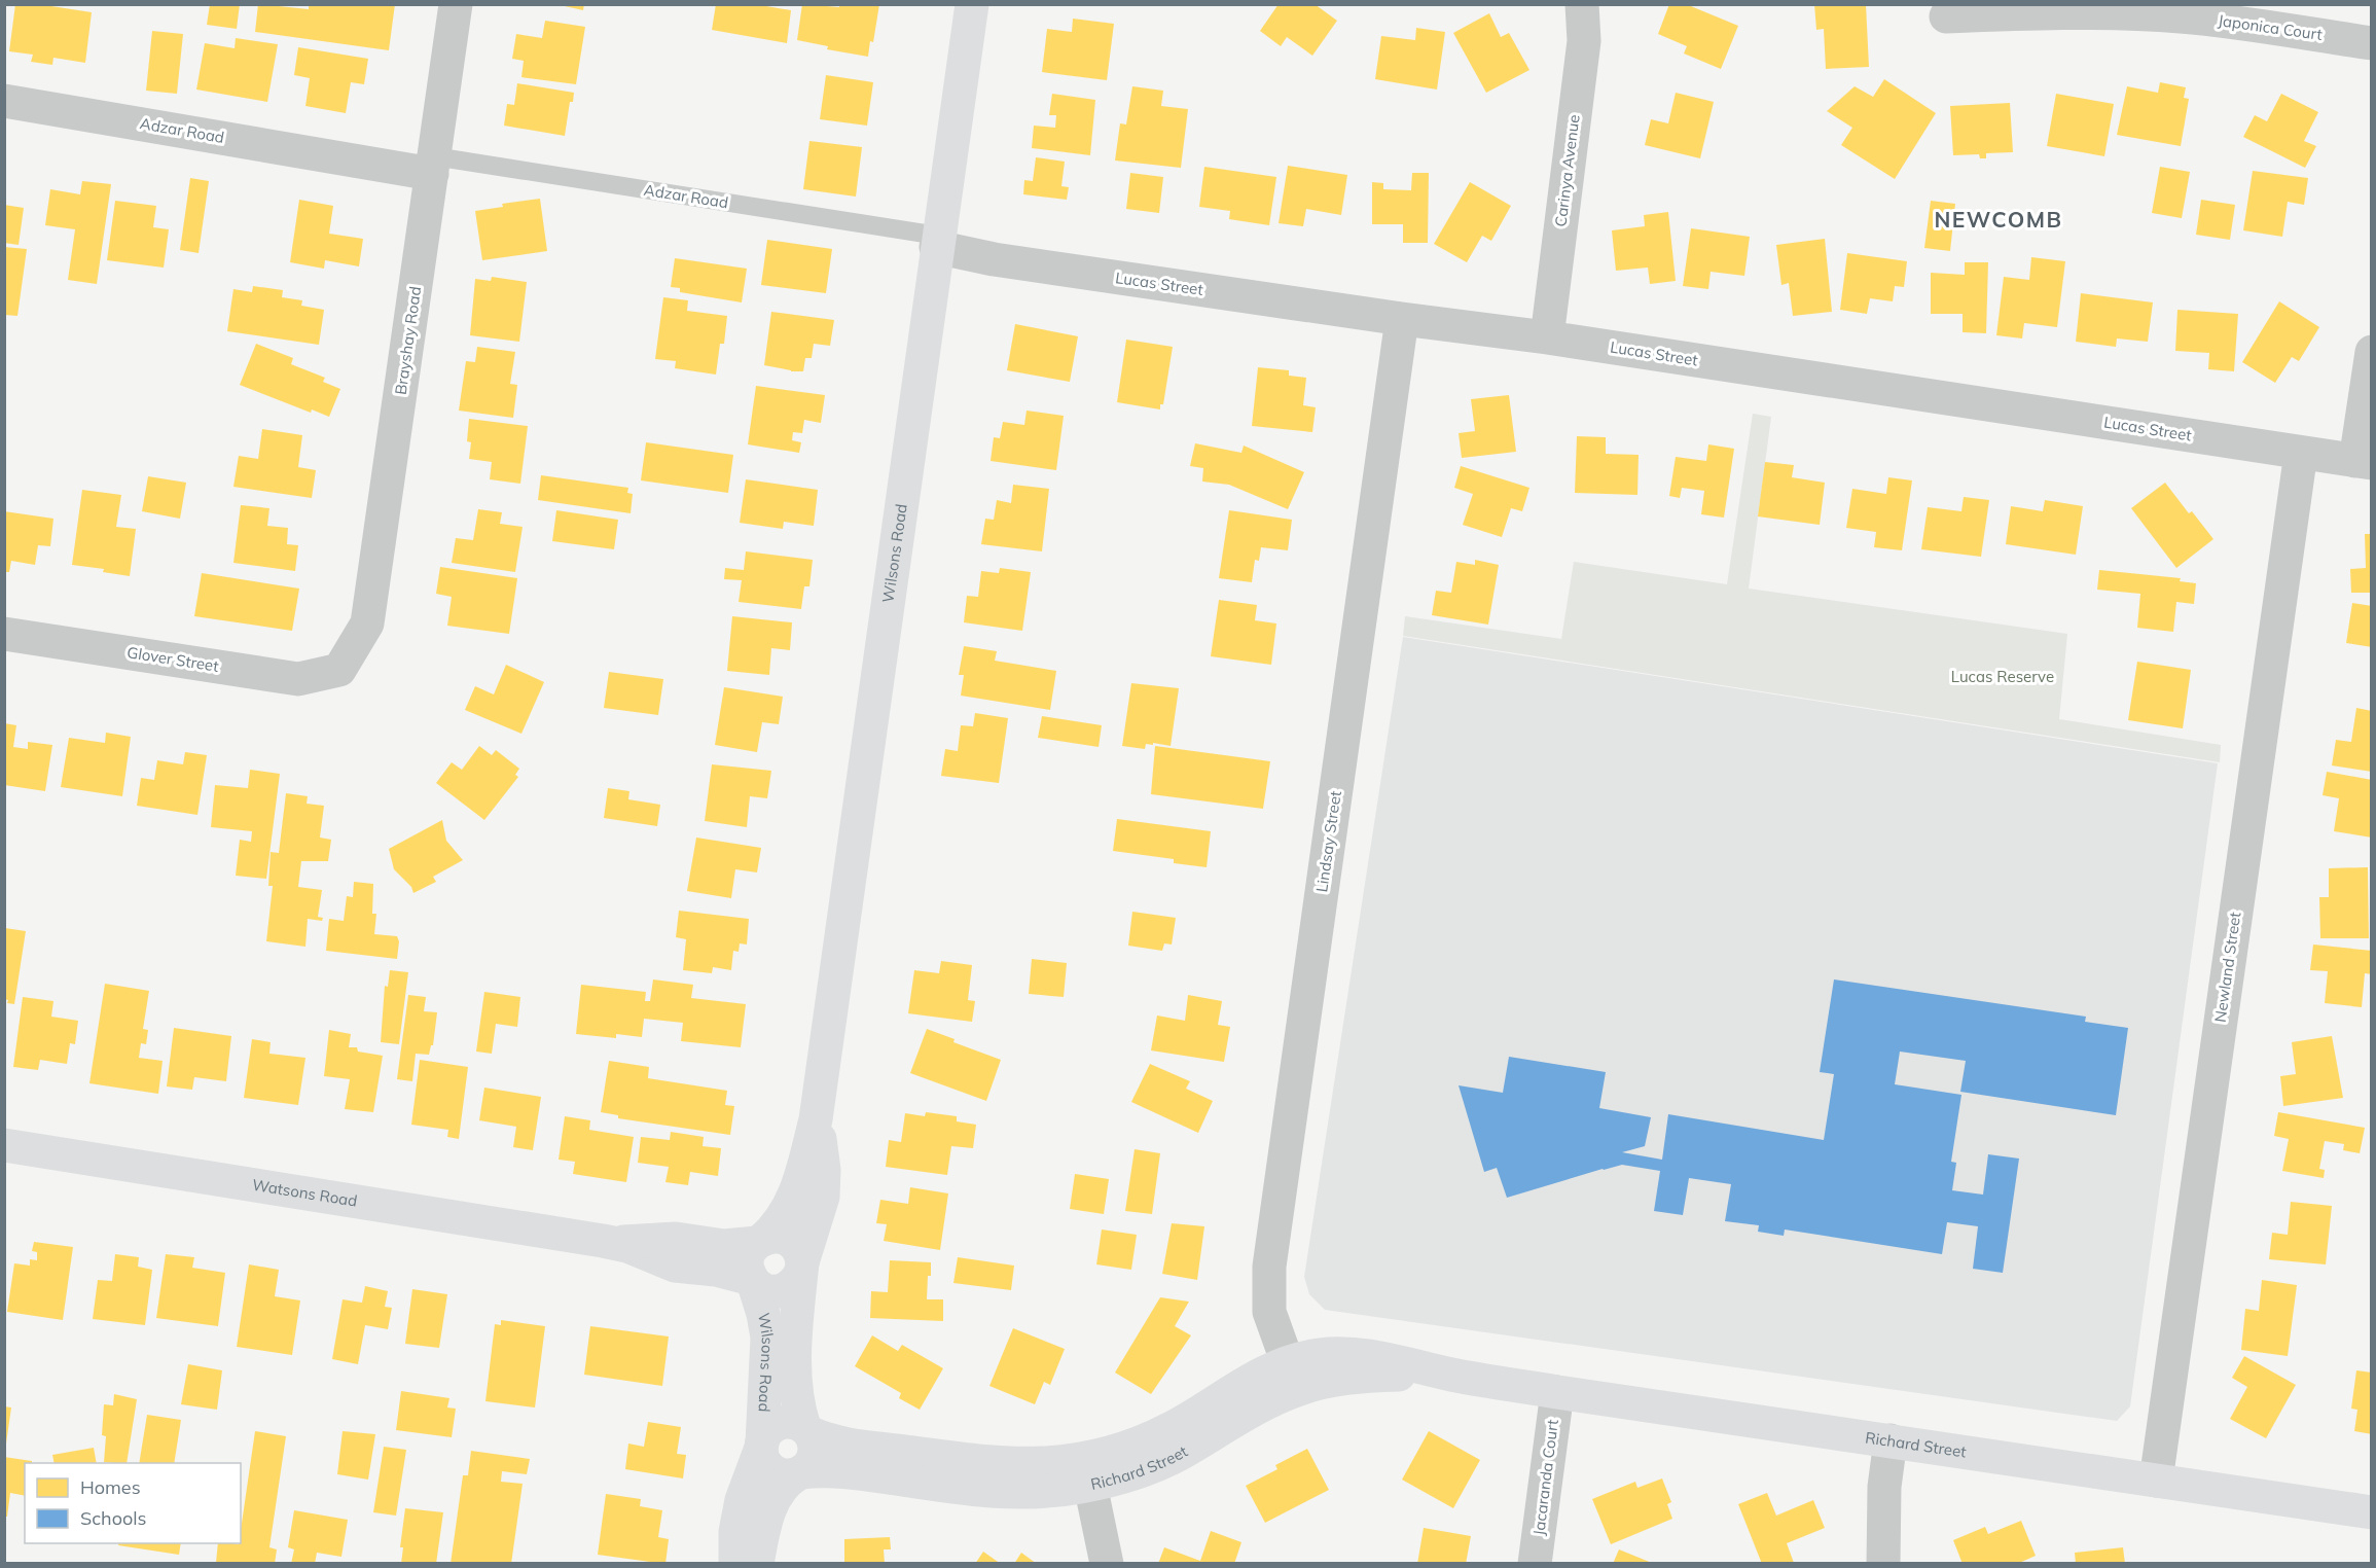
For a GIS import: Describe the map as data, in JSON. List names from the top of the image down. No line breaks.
{"streets":{"street":["Japonica Court","Adzar Road","Carinya Avenue","Lucas Street","Brayshay Road","Wilsons Road","Glover Street","Lindsay Street","Newland Street","Watsons Road","Richard Street","Jacaranda Court"]},"crossings":[["Adzar Road","Lucas Street"],["Adzar Road","Brayshay Road"],["Adzar Road","Wilsons Road"],["Carinya Avenue","Lucas Street"],["Lucas Street","Wilsons Road"],["Lucas Street","Lindsay Street"],["Lucas Street","Newland Street"],["Brayshay Road","Glover Street"],["Wilsons Road","Watsons Road"],["Wilsons Road","Richard Street"],["Lindsay Street","Richard Street"],["Newland Street","Richard Street"],["Richard Street","Jacaranda Court"]],"districts":["NEWCOMB"],"parks":["Lucas Reserve"],"legend":["Homes","Schools"]}
